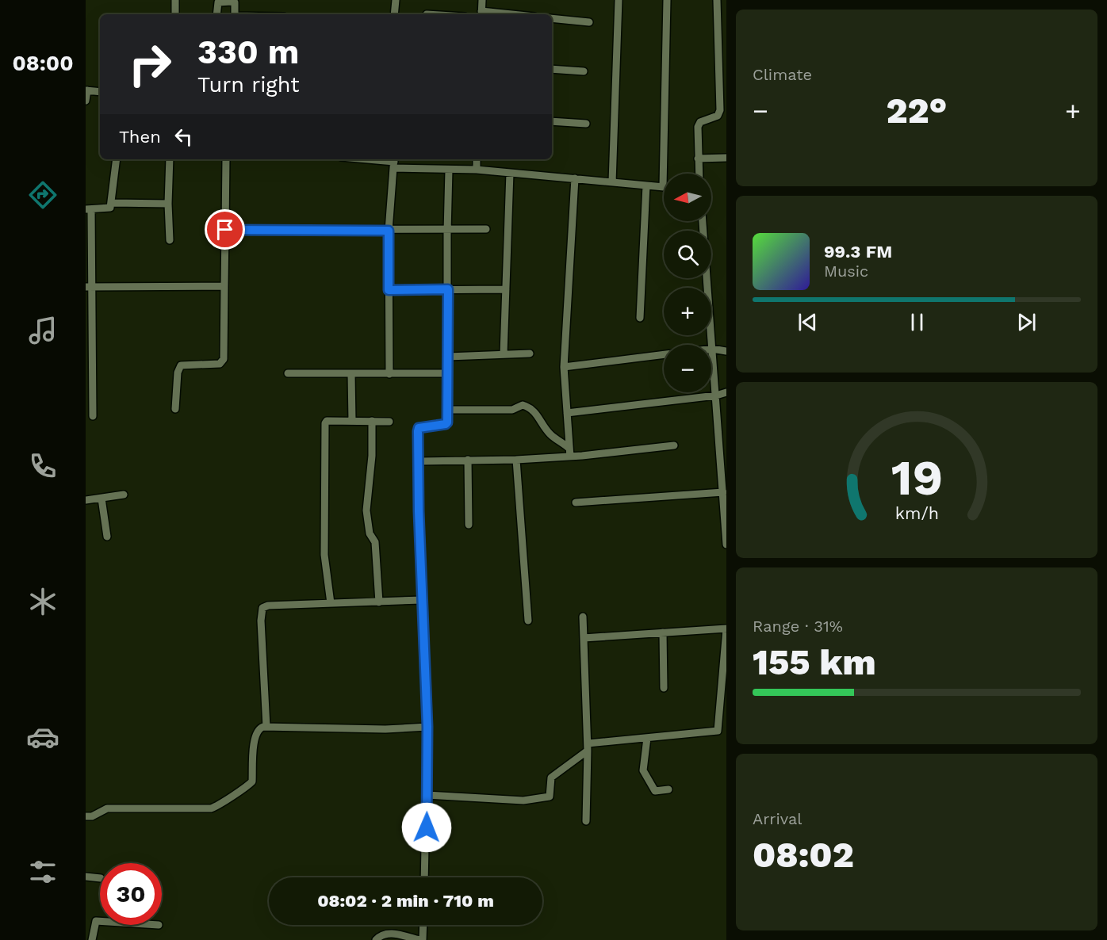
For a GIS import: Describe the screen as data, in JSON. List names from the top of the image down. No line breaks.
{"north":"left","page":{"tabs":"08:00","tile":["Climate",["Range · 31%","155 km"],["Arrival","08:02"]],"turn":["330 m","Turn right"],"heat":["−","22°","+"],"then":"Then","map_buttons":["+","−"],"song":["99.3 FM","Music"],"limit":"30","trip":"08:02 · 2 min · 710 m","gauge":["19","km/h"]}}
